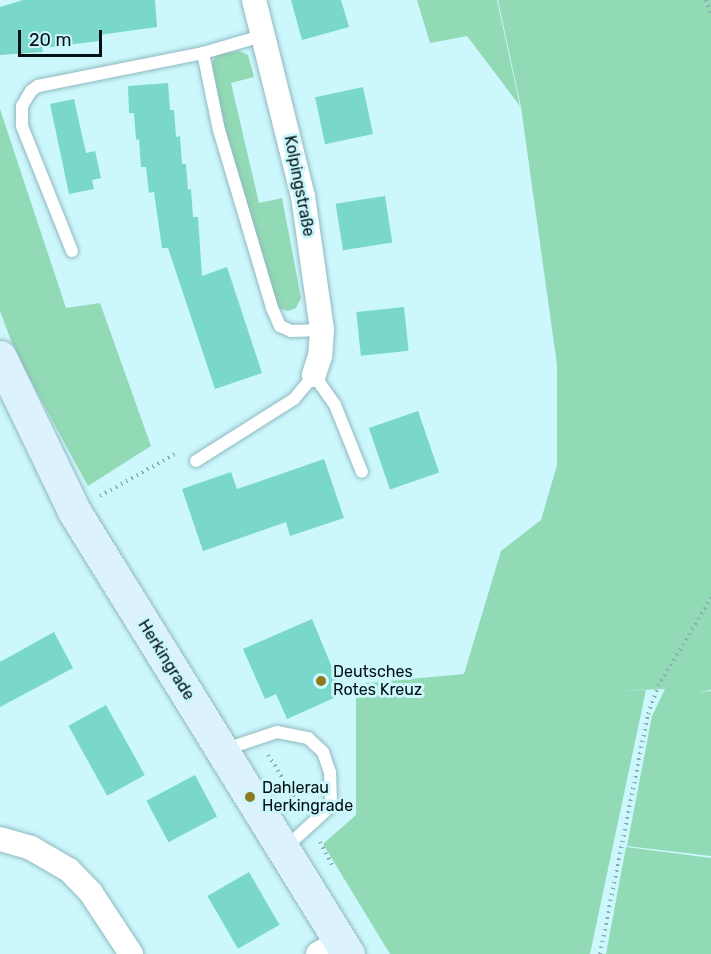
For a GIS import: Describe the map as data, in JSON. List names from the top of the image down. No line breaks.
{"streets":{"main road":["Herkingrade"],"street":["Kolpingstraße"]},"places":["Deutsches Rotes Kreuz","Dahlerau Herkingrade"],"scale_bar":"20 m"}
